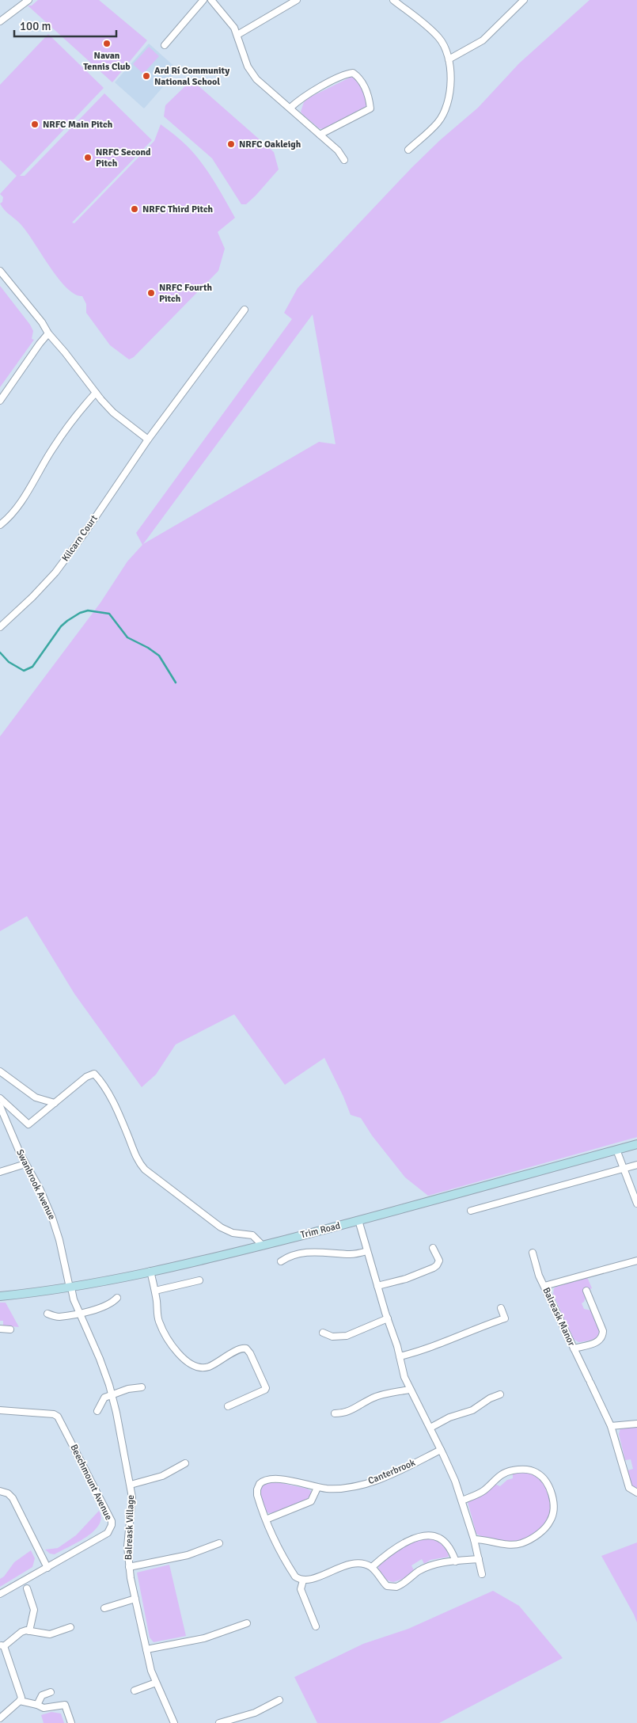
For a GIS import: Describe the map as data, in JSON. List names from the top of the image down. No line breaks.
{"streets":{"main road":["Trim Road"],"street":["Kilcarn Court","Swanbrook Avenue","Balreask Manor","Canterbrook","Beechmount Avenue","Balreask Village"]},"crossings":[["Swanbrook Avenue","Trim Road"],["Swanbrook Avenue","Balreask Village"],["Trim Road","Balreask Village"]],"places":["Navan Tennis Club","Ard Rí Community National School","NRFC Main Pitch","NRFC Oakleigh","NRFC Second Pitch","NRFC Third Pitch","NRFC Fourth Pitch"],"scale_bar":"100 m"}
